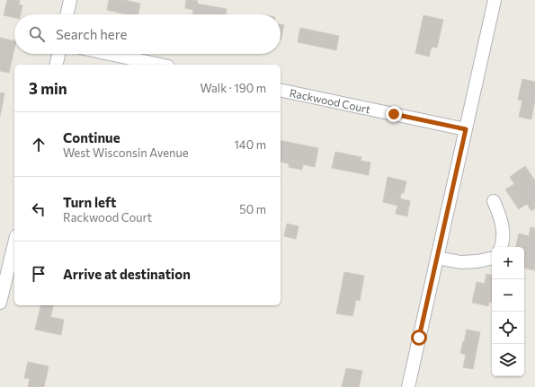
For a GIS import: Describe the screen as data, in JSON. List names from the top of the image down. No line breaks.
{"streets":{"street":["Rackwood Court"]},"page":{"search":"Search here","heading":["3 min","Walk · 190 m"],"list":[["Continue","West Wisconsin Avenue","140 m"],["Turn left","Rackwood Court","50 m"],"Arrive at destination"],"map_buttons":["+","−"]}}
